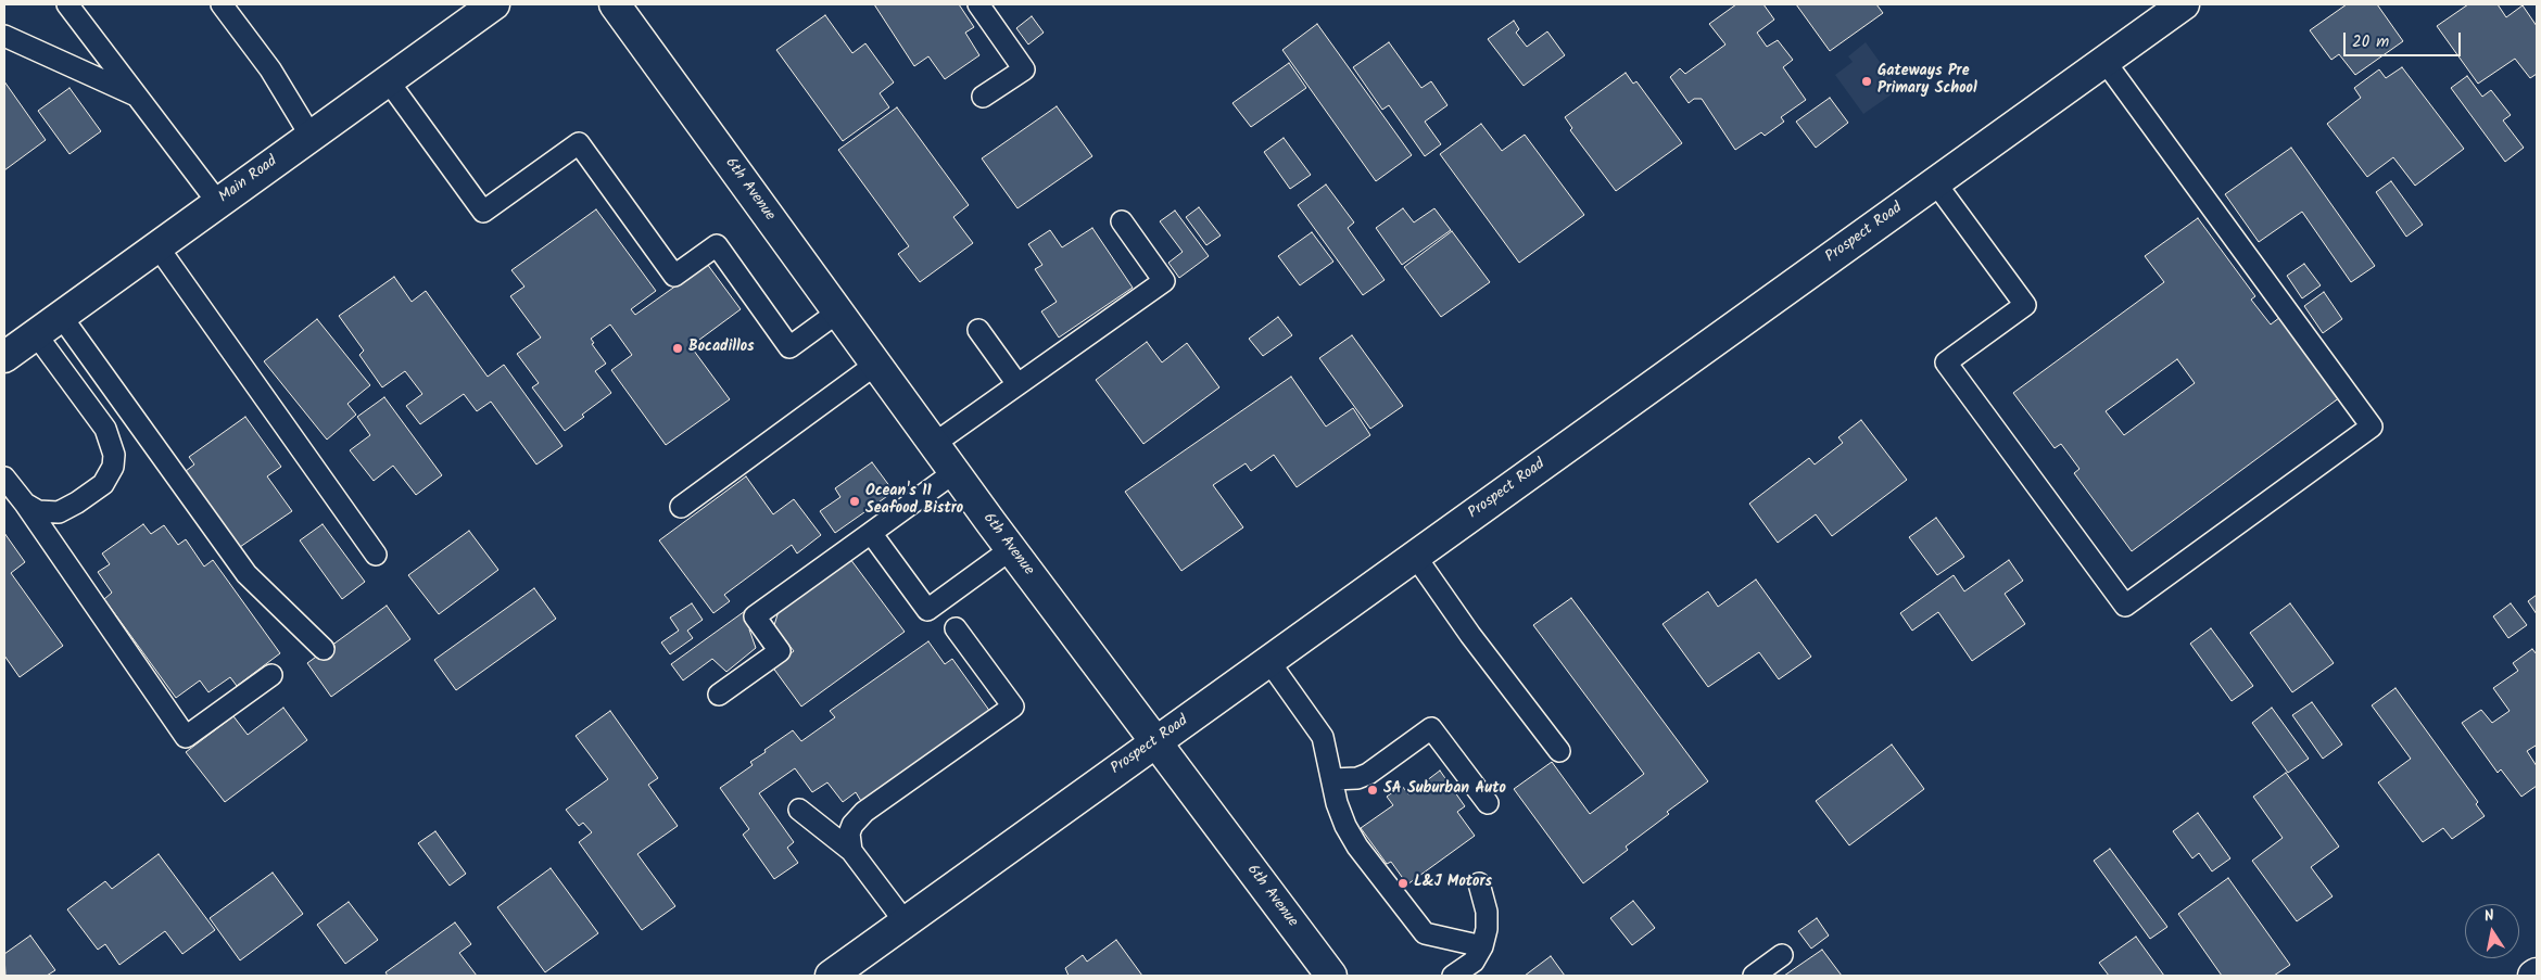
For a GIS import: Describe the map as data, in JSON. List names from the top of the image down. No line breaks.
{"streets":{"street":["Main Road","6th Avenue","Prospect Road"]},"crossings":[["6th Avenue","Prospect Road"]],"places":["Gateways Pre Primary School","Bocadillos","Ocean's 11 Seafood Bistro","SA Suburban Auto","L&J Motors"],"scale_bar":"20 m","north":"top"}
